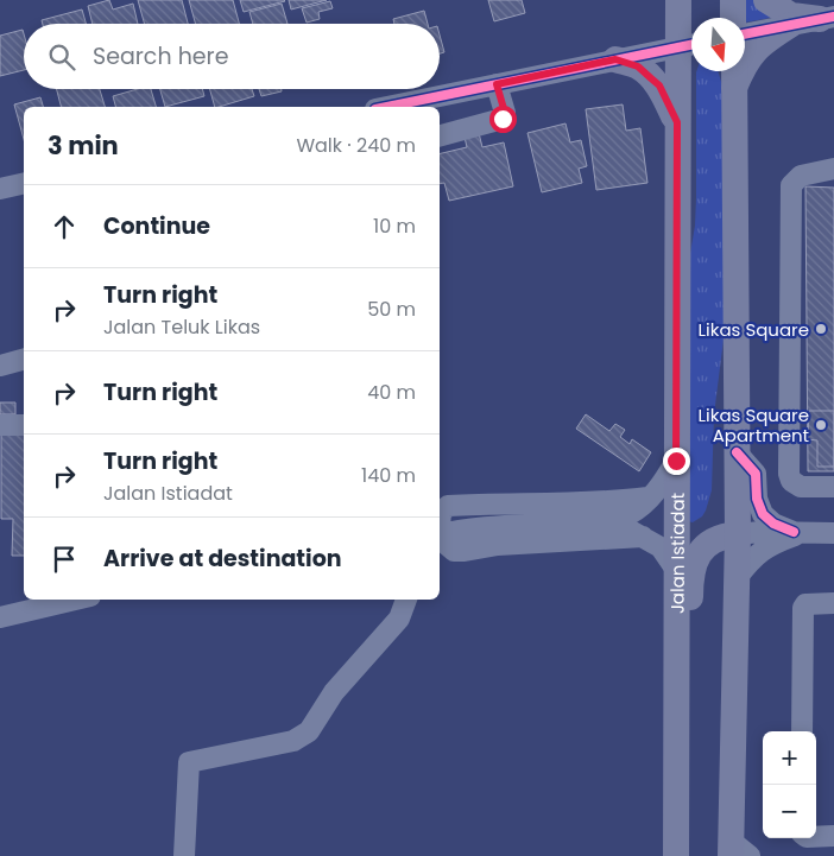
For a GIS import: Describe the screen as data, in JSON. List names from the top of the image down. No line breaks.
{"streets":{"main road":["Jalan Istiadat"]},"places":["Likas Square","Likas Square Apartment"],"north":"bottom","page":{"search":"Search here","heading":["3 min","Walk · 240 m"],"list":[["Continue","10 m"],["Turn right","Jalan Teluk Likas","50 m"],["Turn right","40 m"],["Turn right","Jalan Istiadat","140 m"],"Arrive at destination"],"map_buttons":["+","−"]}}
